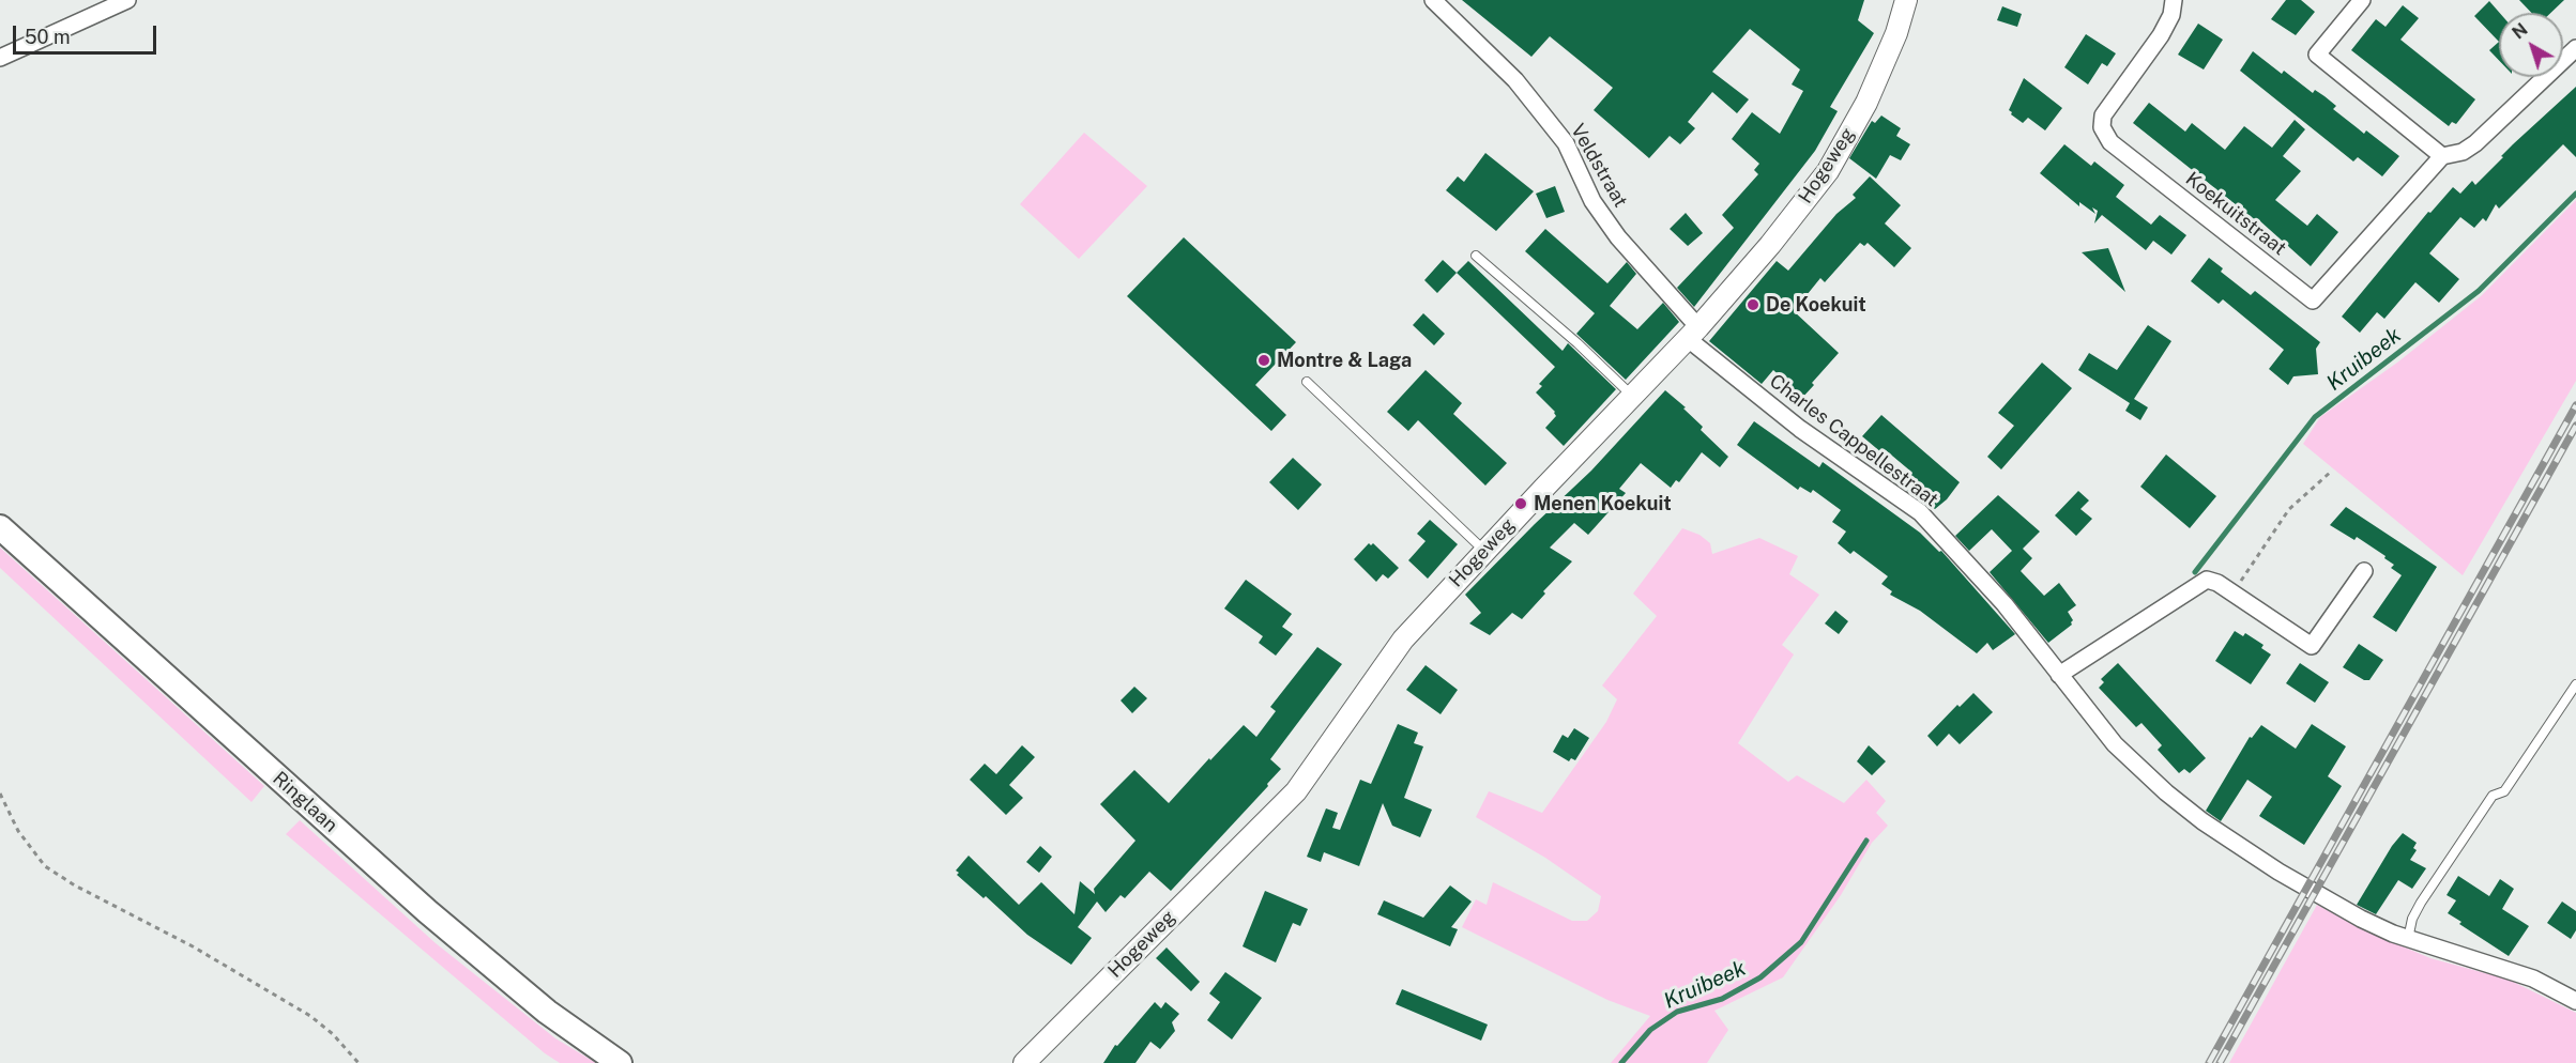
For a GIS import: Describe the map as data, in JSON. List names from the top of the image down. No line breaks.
{"streets":{"main road":["Ringlaan"],"street":["Veldstraat","Hogeweg","Koekuitstraat","Charles Cappellestraat"]},"crossings":[["Veldstraat","Hogeweg"],["Veldstraat","Charles Cappellestraat"],["Hogeweg","Charles Cappellestraat"]],"water":["Kruibeek"],"places":["De Koekuit","Montre & Laga","Menen Koekuit"],"scale_bar":"50 m","north":"top left"}
